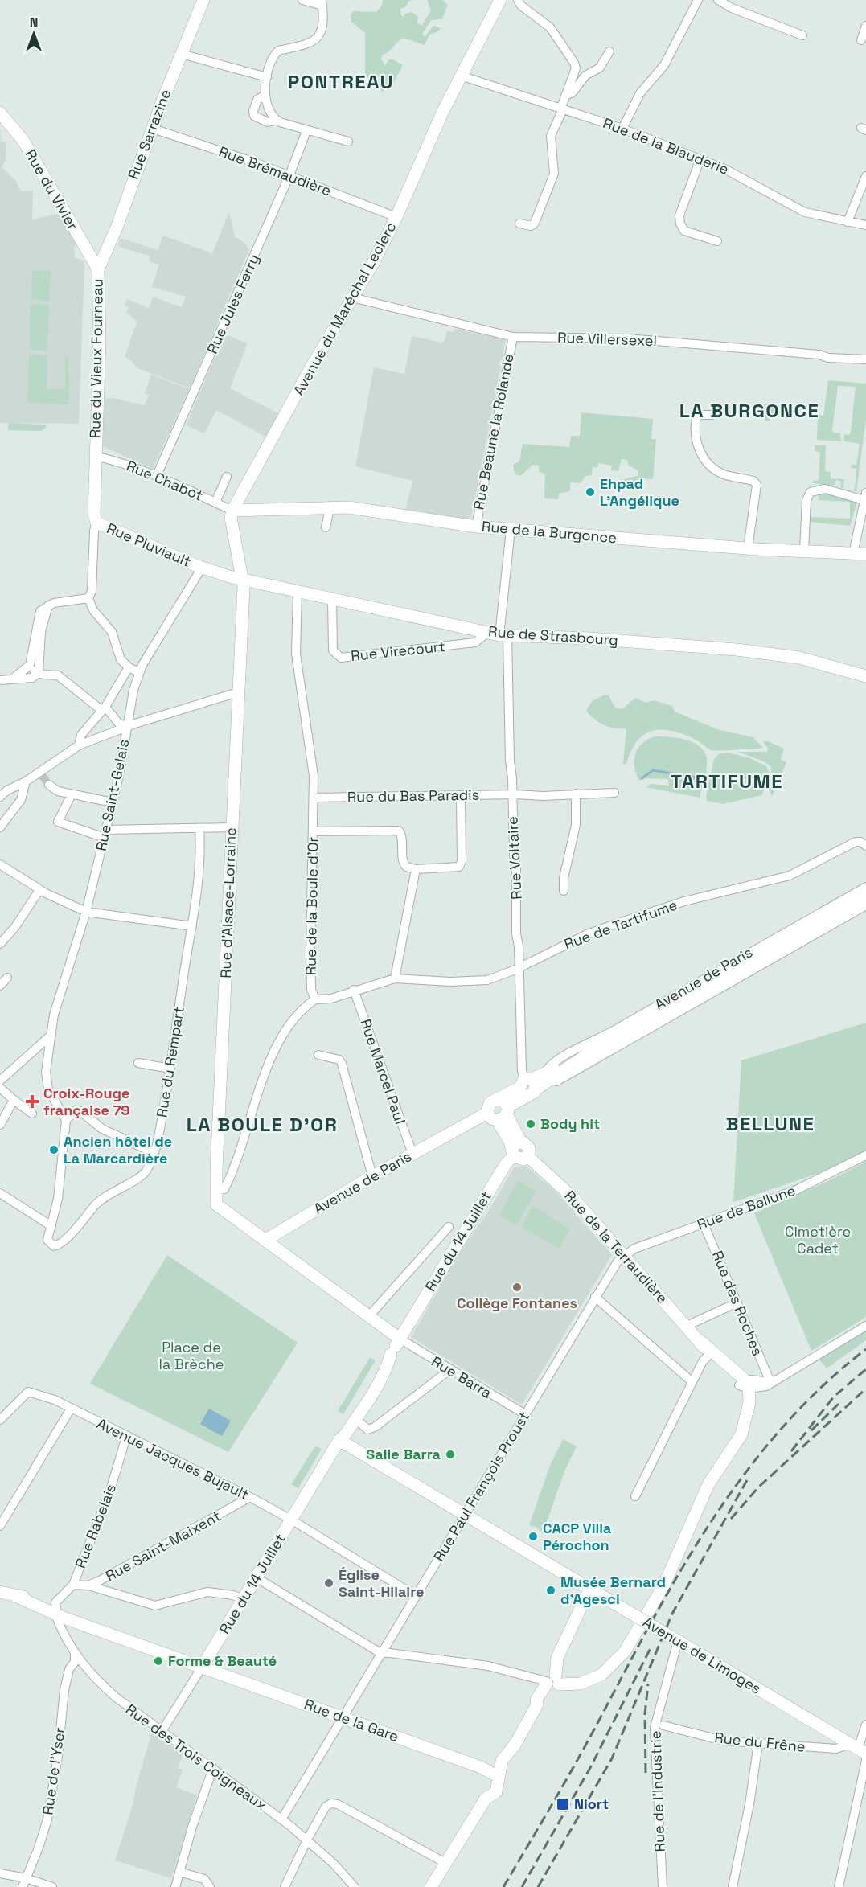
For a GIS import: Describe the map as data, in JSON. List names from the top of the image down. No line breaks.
{"streets":{"main road":["Rue Sarrazine","Rue du Vivier","Avenue du Maréchal Leclerc","Rue du Vieux Fourneau","Rue de la Burgonce","Rue Pluviault","Rue de Strasbourg","Rue d'Alsace-Lorraine","Avenue de Paris","Rue du 14 Juillet","Rue de la Terraudière","Avenue de Limoges","Rue de la Gare"],"street":["Rue de la Blauderie","Rue Brémaudière","Rue Jules Ferry","Rue Villersexel","Rue Beaune la Rolande","Rue Chabot","Rue Virecourt","Rue Saint-Gelais","Rue du Bas Paradis","Rue Voltaire","Rue de la Boule d'Or","Rue de Tartifume","Rue du Rempart","Rue Marcel Paul","Rue de Bellune","Rue des Roches","Rue Barra","Avenue Jacques Bujault","Rue Paul François Proust","Rue Rabelais","Rue Saint-Maixent","Rue du Frêne","Rue des Trois Coigneaux","Rue de l'Yser","Rue de l'Industrie"]},"crossings":[["Rue Sarrazine","Rue Brémaudière"],["Rue Sarrazine","Rue du Vivier"],["Rue Sarrazine","Rue du Vieux Fourneau"],["Rue de la Blauderie","Avenue du Maréchal Leclerc"],["Rue Brémaudière","Rue Jules Ferry"],["Rue Brémaudière","Avenue du Maréchal Leclerc"],["Rue du Vivier","Rue du Vieux Fourneau"],["Rue Jules Ferry","Rue Chabot"],["Avenue du Maréchal Leclerc","Rue Villersexel"],["Avenue du Maréchal Leclerc","Rue Chabot"],["Avenue du Maréchal Leclerc","Rue de la Burgonce"],["Avenue du Maréchal Leclerc","Rue d'Alsace-Lorraine"],["Rue Villersexel","Rue Beaune la Rolande"],["Rue du Vieux Fourneau","Rue Chabot"],["Rue du Vieux Fourneau","Rue Pluviault"],["Rue Beaune la Rolande","Rue de la Burgonce"],["Rue Chabot","Rue de la Burgonce"],["Rue Chabot","Rue d'Alsace-Lorraine"],["Rue de la Burgonce","Rue Voltaire"],["Rue de la Burgonce","Rue d'Alsace-Lorraine"],["Rue Pluviault","Rue de Strasbourg"],["Rue Pluviault","Rue Saint-Gelais"],["Rue de Strasbourg","Rue Virecourt"],["Rue de Strasbourg","Rue Voltaire"],["Rue de Strasbourg","Rue d'Alsace-Lorraine"],["Rue de Strasbourg","Rue de la Boule d'Or"],["Rue Virecourt","Rue Voltaire"],["Rue du Bas Paradis","Rue Voltaire"],["Rue du Bas Paradis","Rue de la Boule d'Or"],["Rue Voltaire","Rue de Tartifume"],["Rue Voltaire","Avenue de Paris"],["Rue d'Alsace-Lorraine","Avenue de Paris"],["Rue de la Boule d'Or","Rue de Tartifume"],["Rue de Tartifume","Rue Marcel Paul"],["Avenue de Paris","Rue Marcel Paul"],["Rue de Bellune","Rue de la Terraudière"],["Rue de Bellune","Rue des Roches"],["Rue de Bellune","Rue Paul François Proust"],["Rue du 14 Juillet","Rue de la Terraudière"],["Rue du 14 Juillet","Rue Barra"],["Rue du 14 Juillet","Avenue Jacques Bujault"],["Rue du 14 Juillet","Avenue de Limoges"],["Rue du 14 Juillet","Rue de la Gare"],["Rue du 14 Juillet","Rue des Trois Coigneaux"],["Rue de la Terraudière","Rue Paul François Proust"],["Rue Barra","Rue Paul François Proust"],["Avenue Jacques Bujault","Rue Paul François Proust"],["Avenue Jacques Bujault","Rue Rabelais"],["Avenue Jacques Bujault","Rue Saint-Maixent"],["Rue Paul François Proust","Avenue de Limoges"],["Rue Paul François Proust","Rue de la Gare"],["Rue Paul François Proust","Rue des Trois Coigneaux"],["Rue Rabelais","Rue Saint-Maixent"],["Rue Rabelais","Rue de la Gare"],["Rue Rabelais","Rue des Trois Coigneaux"],["Avenue de Limoges","Rue du Frêne"],["Avenue de Limoges","Rue de l'Industrie"],["Rue de la Gare","Rue des Trois Coigneaux"],["Rue des Trois Coigneaux","Rue de l'Yser"]],"districts":["PONTREAU","LA BURGONCE","TARTIFUME","BELLUNE","LA BOULE D'OR"],"parks":["Cimetière Cadet","Place de la Brèche"],"places":{"other":["Ehpad L'Angélique","Body hit","Ancien hôtel de La Marcardière","Collège Fontanes","Salle Barra","CACP Villa Pérochon","Église Saint-Hilaire","Musée Bernard d'Agesci","Forme & Beauté"],"health":["Croix-Rouge française 79"],"transit":["Niort"]},"north":"top"}
